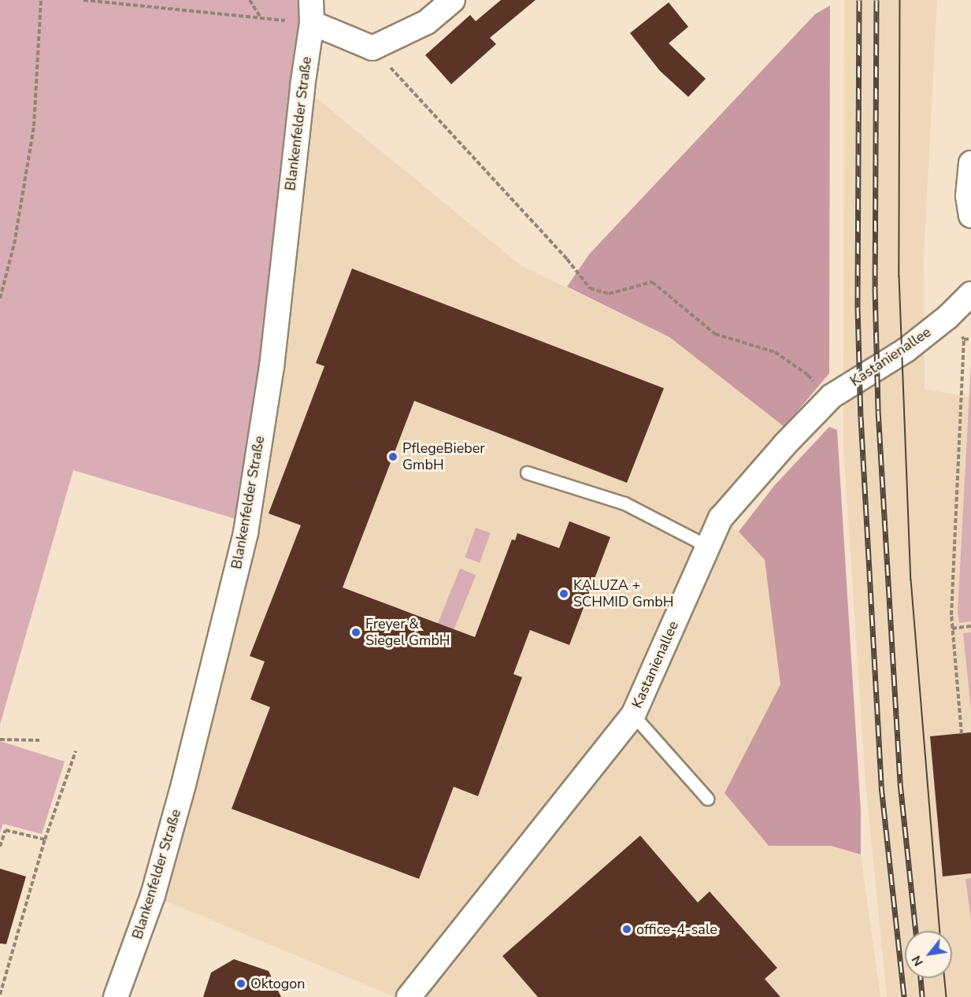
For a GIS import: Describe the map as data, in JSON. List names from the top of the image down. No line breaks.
{"streets":{"street":["Blankenfelder Straße","Kastanienallee"]},"places":["PflegeBieber GmbH","KALUZA + SCHMID GmbH","Freyer & Siegel GmbH","office-4-sale","Oktogon"],"north":"bottom left"}
